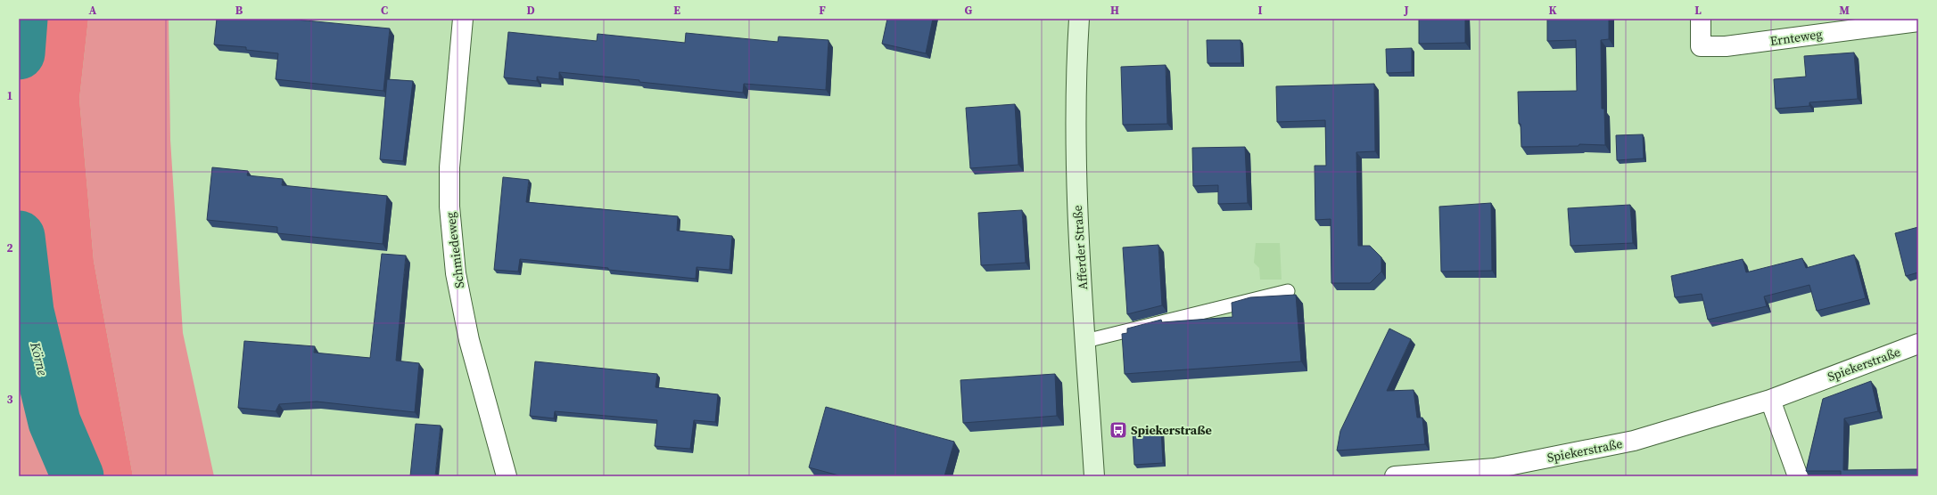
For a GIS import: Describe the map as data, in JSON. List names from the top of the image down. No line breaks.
{"streets":{"street":["Ernteweg","Afferder Straße","Schmiedeweg","Spiekerstraße"]},"water":["Körne"],"places":{"bus stop":["Spiekerstraße"]},"grid":{"columns":["A","B","C","D","E","F","G","H","I","J","K","L","M"],"rows":["1","2","3"]}}
